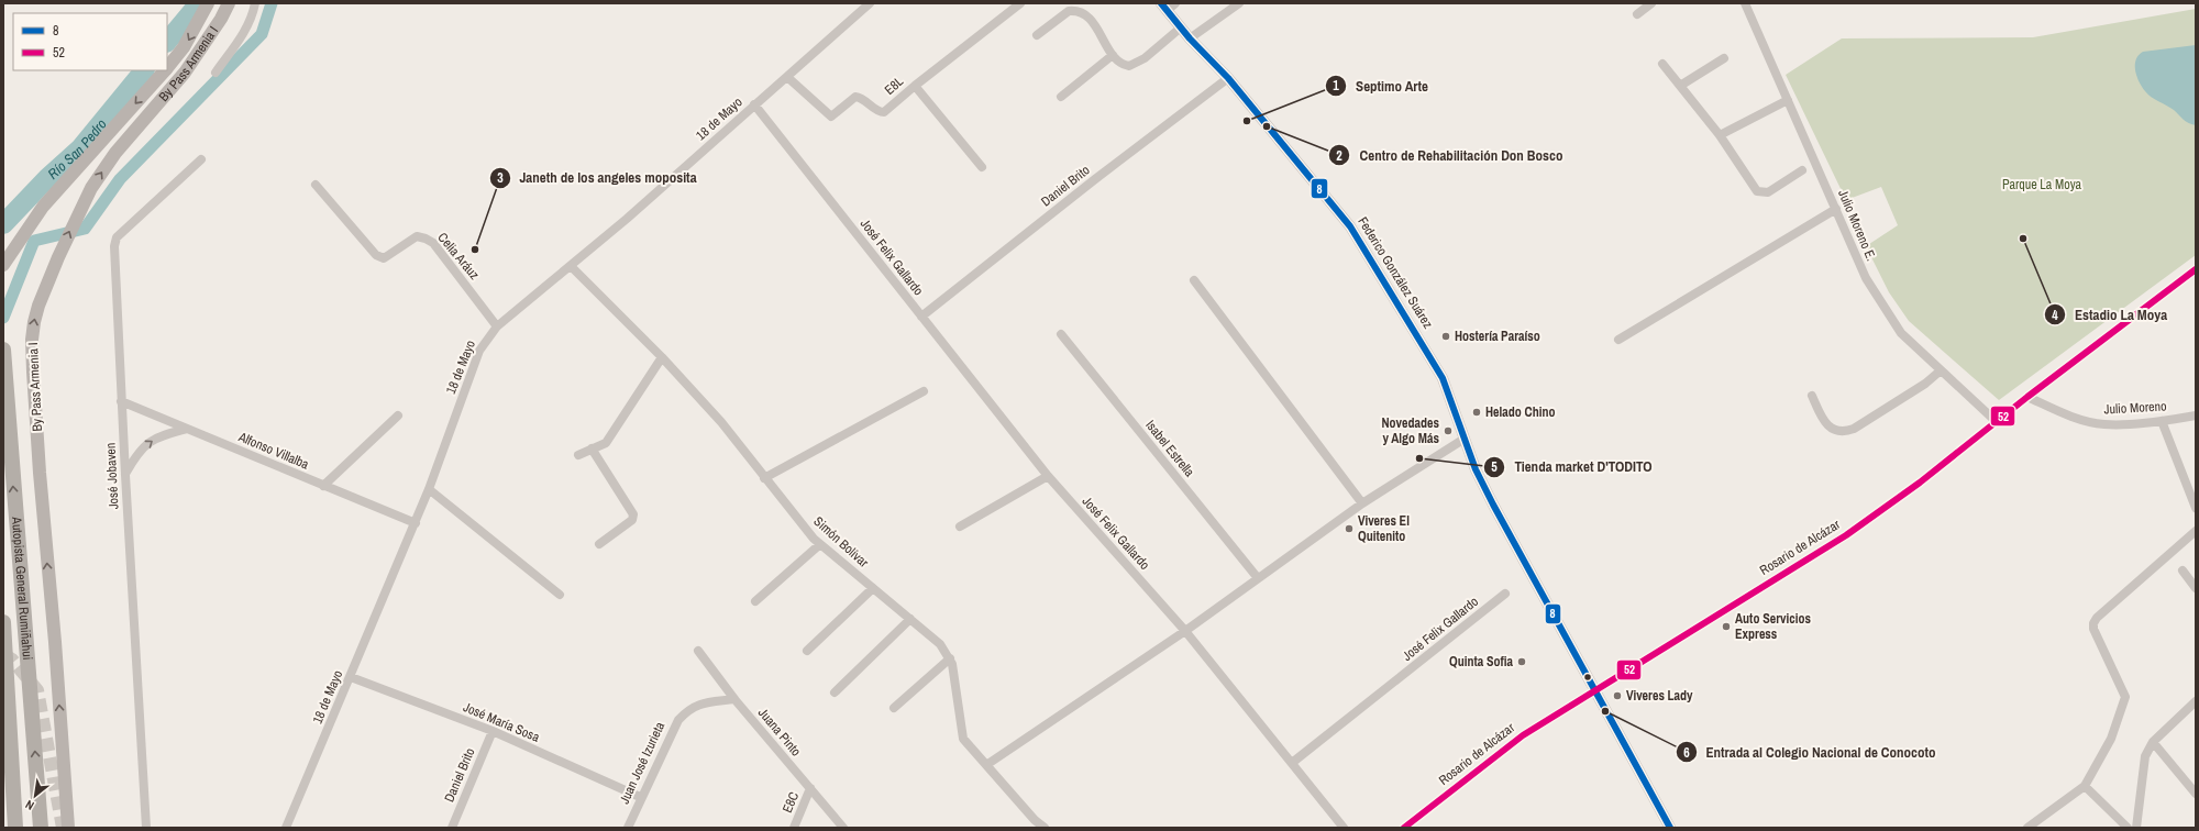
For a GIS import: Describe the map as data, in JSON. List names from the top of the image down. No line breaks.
{"streets":{"highway":["Autopista General Rumiñahui"],"main road":["By Pass Armenia I"],"street":["E8L","18 de Mayo","Daniel Brito","Julio Moreno E.","Celia Aráuz","José Felix Gallardo","Federico González Suárez","Julio Moreno","Isabel Estrella","Alfonso Villalba","José Jobaven","Simón Bolívar","Rosario de Alcázar","José María Sosa","Juana Pinto","Juan José Izurieta","E8C"]},"crossings":[["E8L","18 de Mayo"],["18 de Mayo","Celia Aráuz"],["18 de Mayo","José Felix Gallardo"],["18 de Mayo","Alfonso Villalba"],["18 de Mayo","Simón Bolívar"],["18 de Mayo","José María Sosa"],["Daniel Brito","José Felix Gallardo"],["Daniel Brito","Federico González Suárez"],["Daniel Brito","José María Sosa"],["Julio Moreno E.","Rosario de Alcázar"],["Federico González Suárez","Rosario de Alcázar"],["Julio Moreno","Rosario de Alcázar"],["Alfonso Villalba","José Jobaven"],["José María Sosa","Juan José Izurieta"],["Juana Pinto","Juan José Izurieta"],["Juana Pinto","E8C"]],"water":["Río San Pedro"],"parks":["Parque La Moya"],"places":["Septimo Arte","Centro de Rehabilitación Don Bosco","Estadio La Moya","Janeth de los angeles moposita","Hostería Paraíso","Helado Chino","Novedades y Algo Más","Tienda market D'TODITO","Viveres El Quitenito","Auto Servicios Express","Quinta Sofia","Viveres Lady","Entrada al Colegio Nacional de Conocoto"],"lines":["transit line 8","transit line 52"],"legend":["8","52"],"north":"bottom left"}
